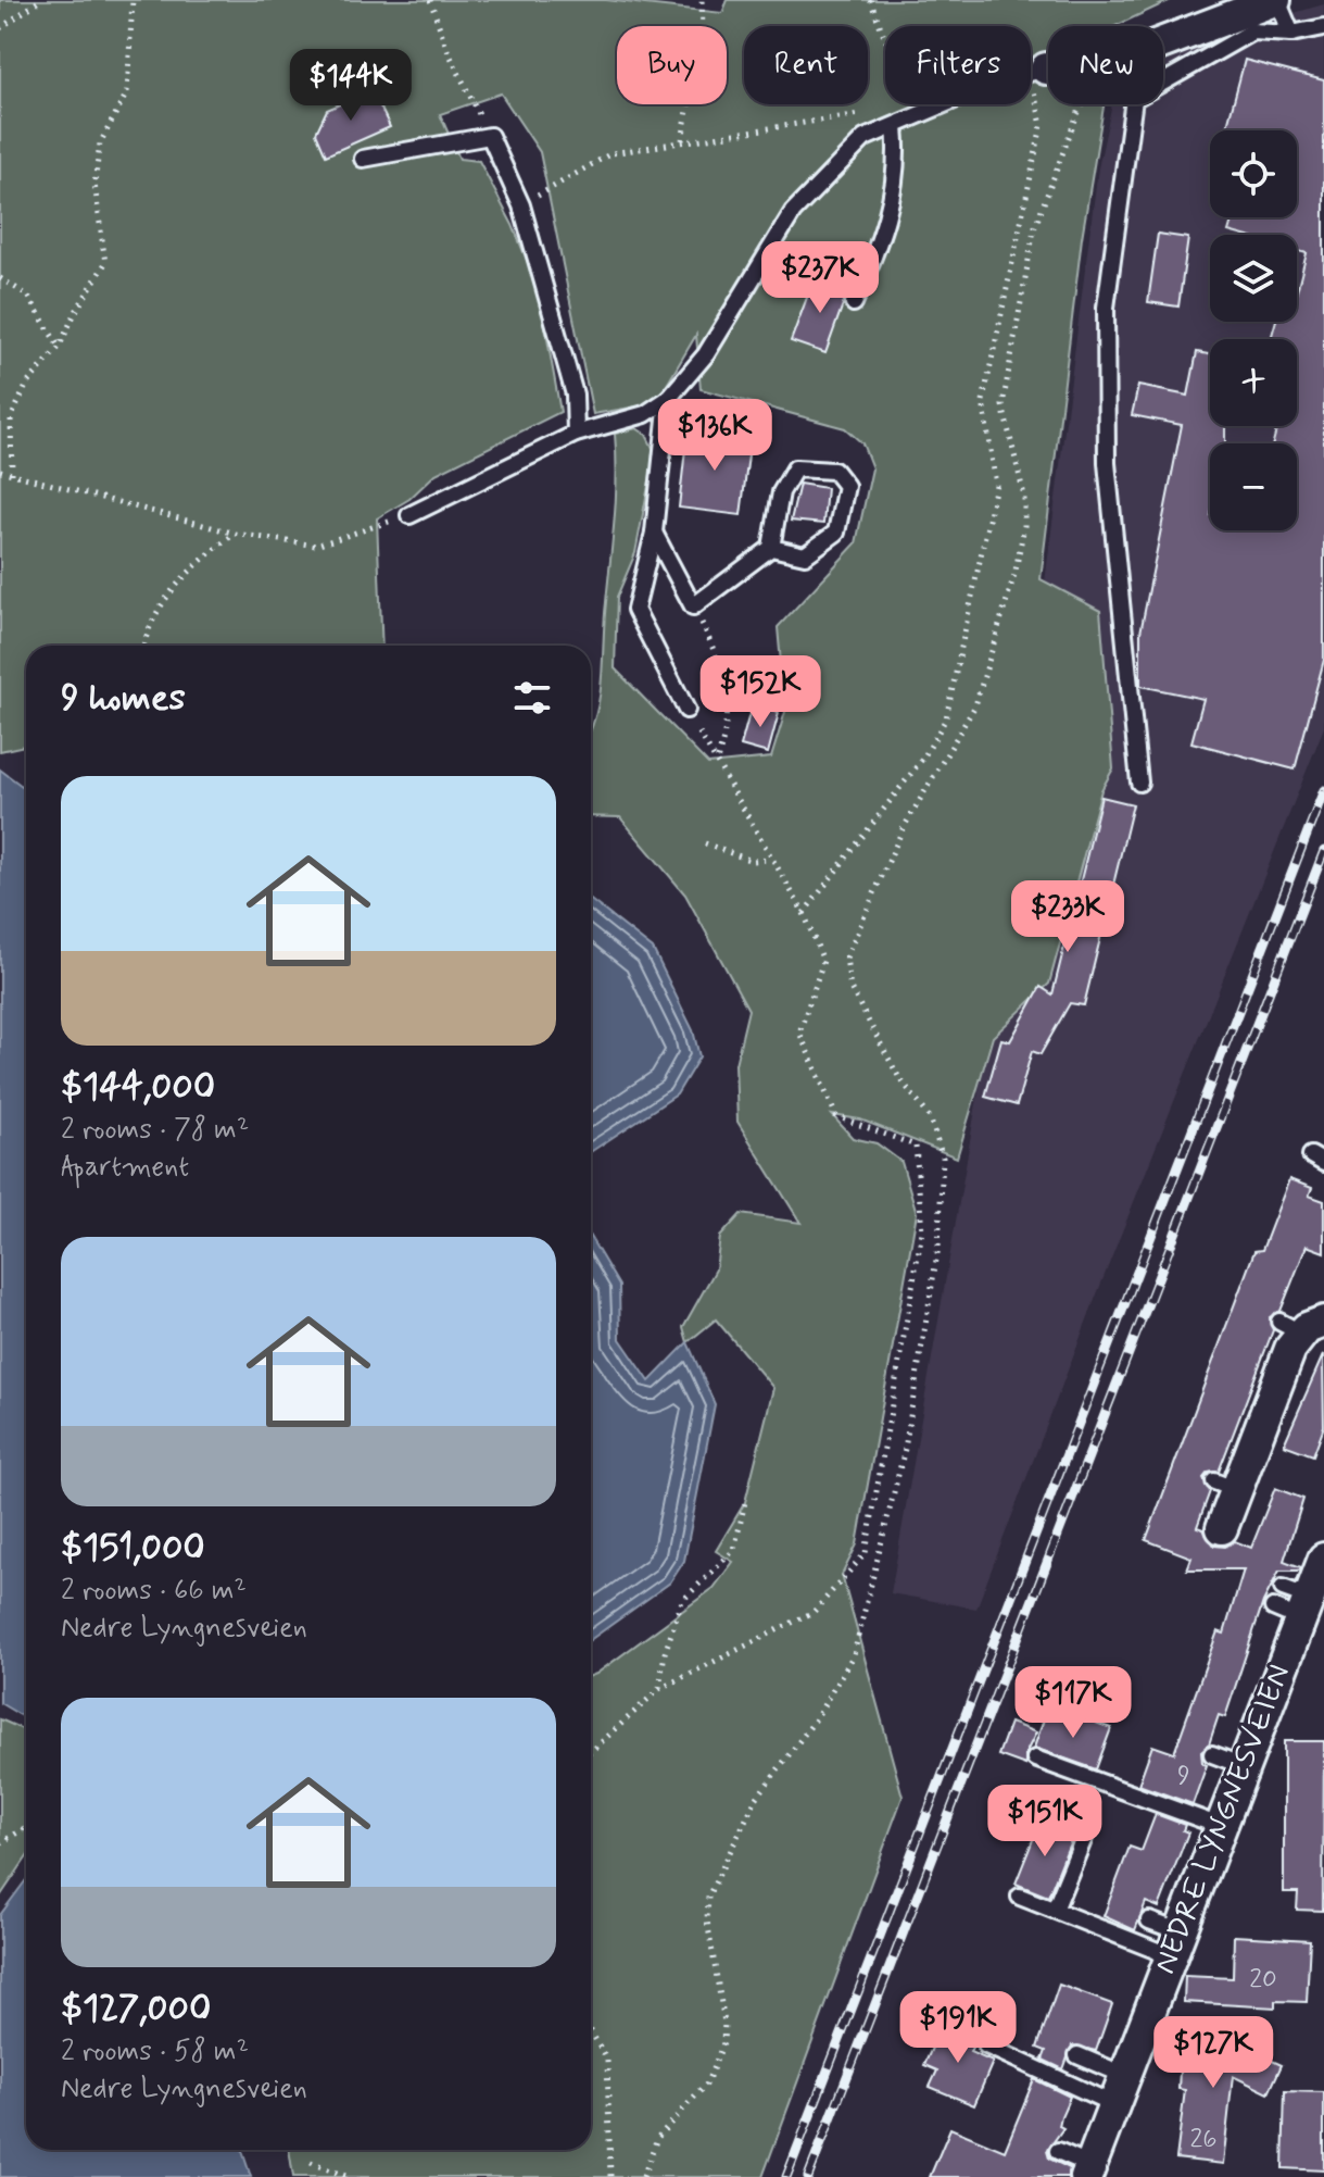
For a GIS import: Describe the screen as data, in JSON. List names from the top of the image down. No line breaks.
{"streets":{"street":["NEDRE LYNGNESVEIEN"]},"house_numbers":["9","20","26"],"page":{"chip":["Buy","Rent","Filters","New"],"price":["$144K","$237K","$136K","$152K","$233K","$117K","$151K","$191K","$127K"],"map_buttons":["+","−"],"heading":"9 homes","list":[{"name":"$144,000","note":"2 rooms · 78 m² · Apartment"},{"name":"$151,000","note":"2 rooms · 66 m² · Nedre Lyngnesveien"},{"name":"$127,000","note":"2 rooms · 58 m² · Nedre Lyngnesveien"}]}}
